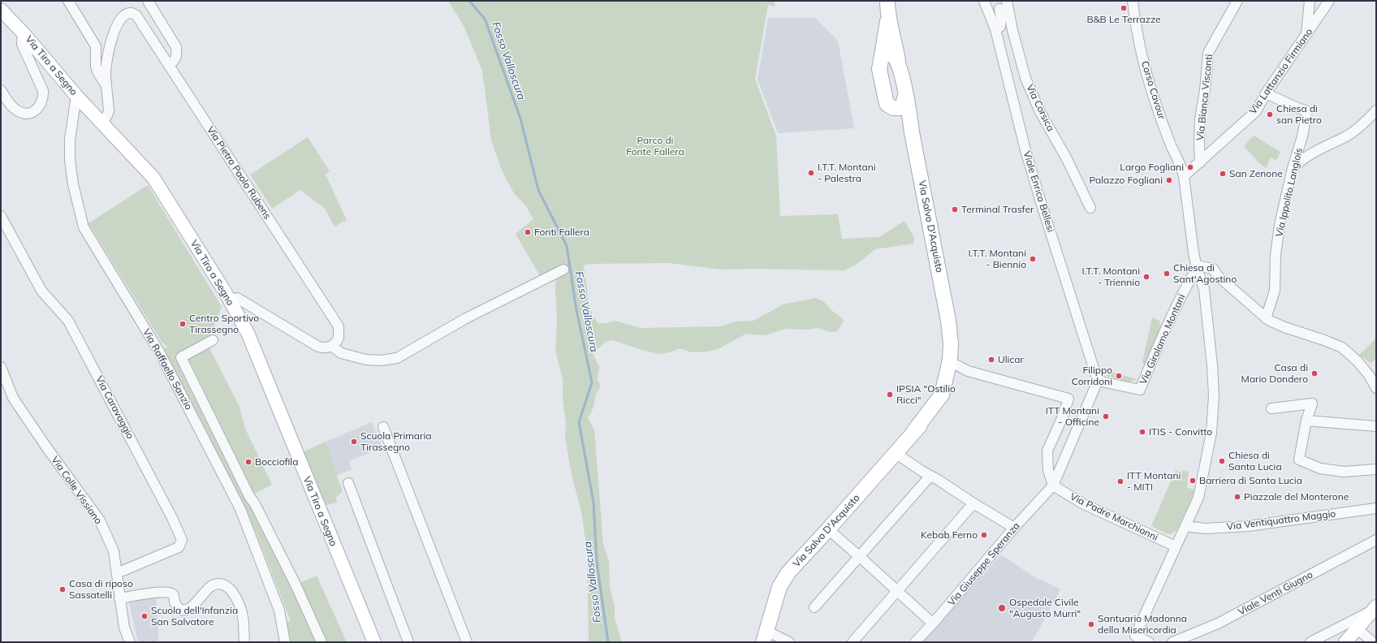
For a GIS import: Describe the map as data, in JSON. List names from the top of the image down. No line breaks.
{"streets":{"main road":["Via Tiro a Segno","Via Salvo D'Acquisto"],"street":["Via Lattanzio Firmiano","Corso Cavour","Via Bianca Visconti","Via Corsica","Via Pietro Paolo Rubens","Viale Enrico Bellesi","Via Ippolito Langlois","Via Girolamo Montani","Via Raffaello Sanzio","Via Caravaggio","Via Colle Vissiano","Via Padre Marchionni","Via Ventiquattro Maggio","Via Giuseppe Speranza","Viale Venti Giugno"]},"crossings":[["Via Tiro a Segno","Via Pietro Paolo Rubens"],["Via Tiro a Segno","Via Raffaello Sanzio"],["Via Lattanzio Firmiano","Corso Cavour"],["Via Lattanzio Firmiano","Via Bianca Visconti"],["Via Lattanzio Firmiano","Via Ippolito Langlois"],["Corso Cavour","Via Girolamo Montani"],["Corso Cavour","Via Ventiquattro Maggio"],["Viale Enrico Bellesi","Via Girolamo Montani"],["Viale Enrico Bellesi","Via Giuseppe Speranza"],["Via Girolamo Montani","Via Giuseppe Speranza"],["Via Caravaggio","Via Colle Vissiano"],["Via Padre Marchionni","Via Giuseppe Speranza"]],"water":["Fosso Valloscura"],"parks":["Parco di Fonte Fallera"],"places":["B&B Le Terrazze","Chiesa di san Pietro","Largo Fogliani","I.T.T. Montani - Palestra","San Zenone","Palazzo Fogliani","Terminal Trasfer","Fonti Fallera","I.T.T. Montani - Biennio","Chiesa di Sant'Agostino","I.T.T. Montani - Triennio","Centro Sportivo Tirassegno","Ulicar","Casa di Mario Dondero","Filippo Corridoni","IPSIA \"Ostilio Ricci\"","ITT Montani - Officine","ITIS - Convitto","Scuola Primaria Tirassegno","Chiesa di Santa Lucia","Bocciofila","Barriera di Santa Lucia","ITT Montani - MITI","Piazzale del Monterone","Kebab Ferno","Casa di riposo Sassatelli","Ospedale Civile \"Augusto Murri\"","Scuola dell'Infanzia San Salvatore","Santuario Madonna della Misericordia"]}
